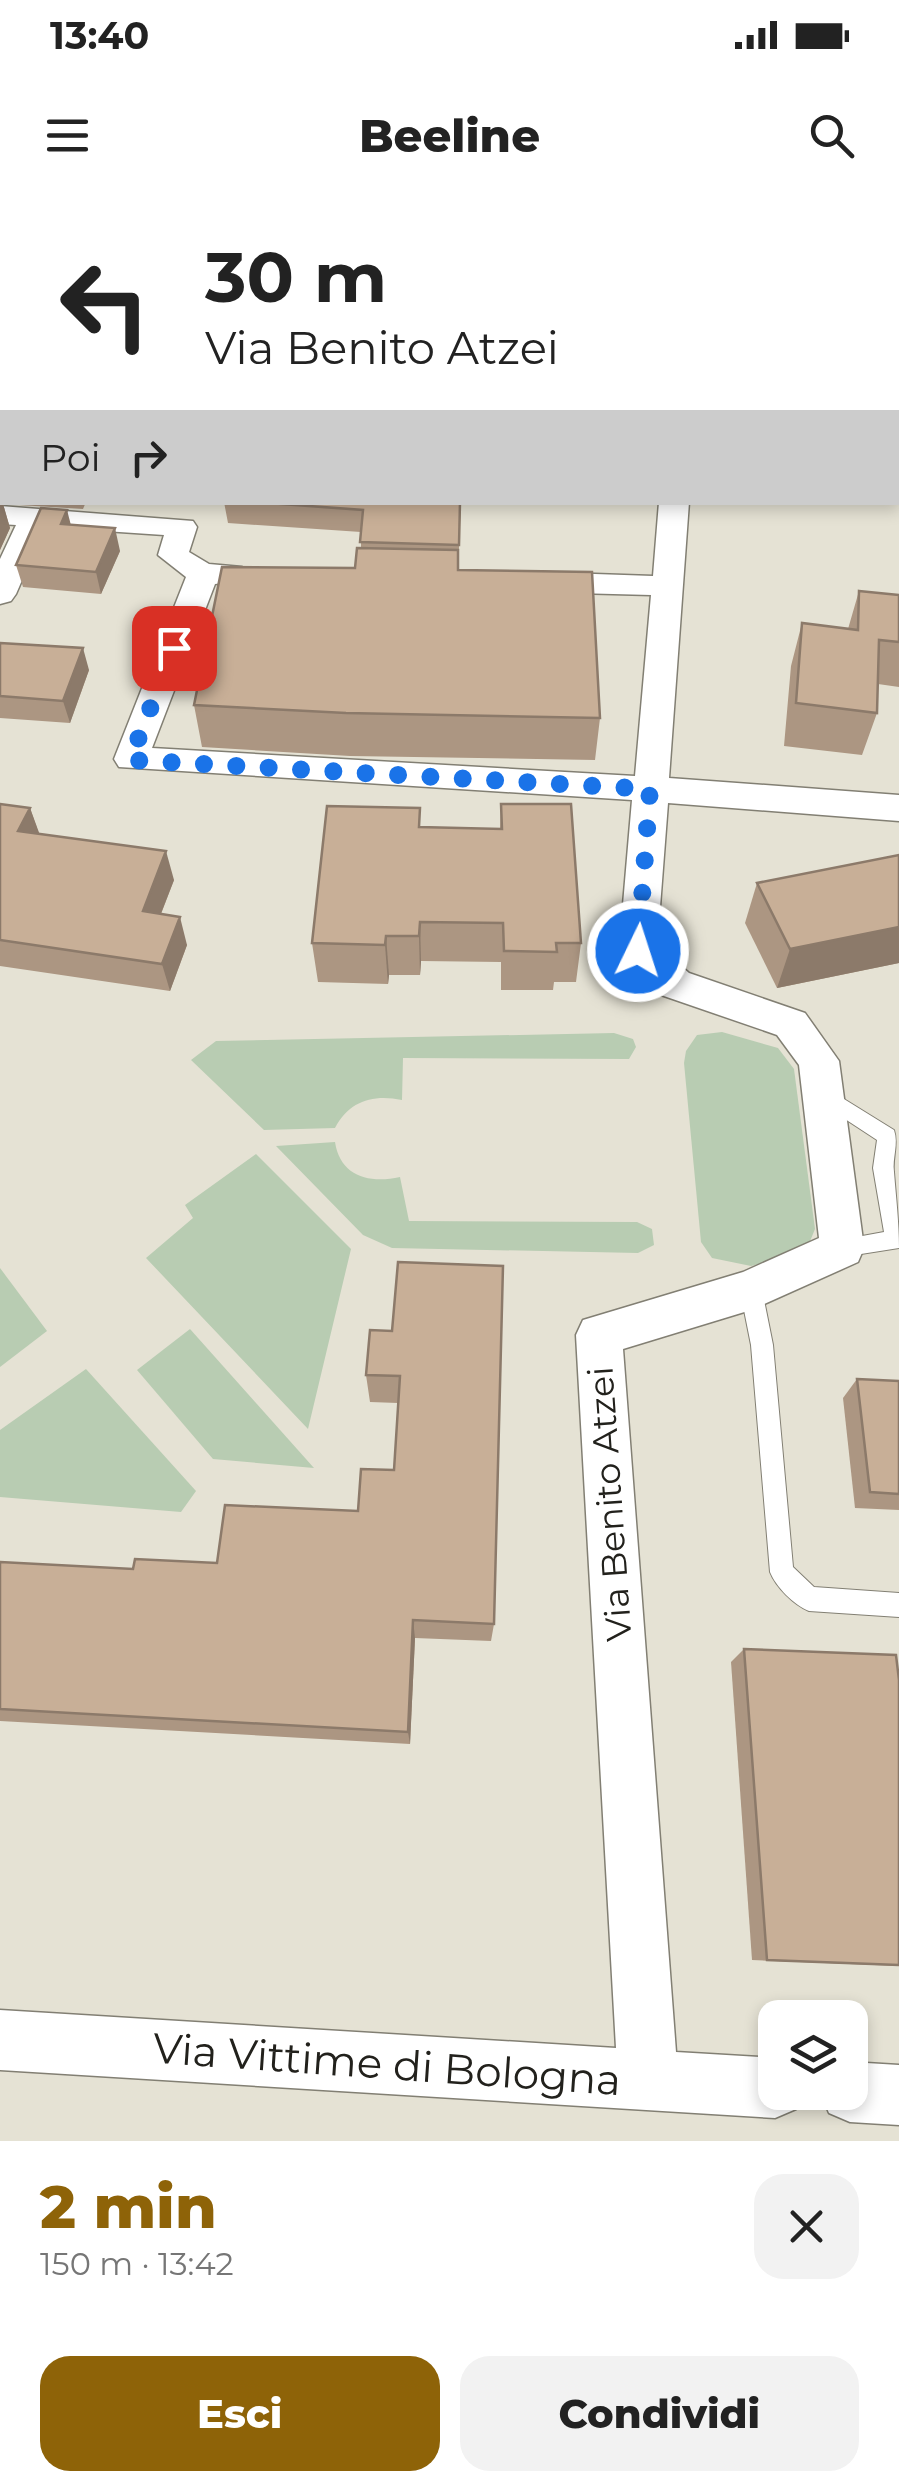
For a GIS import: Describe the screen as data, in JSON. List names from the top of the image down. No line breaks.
{"streets":{"street":["Via Benito Atzei","Via Vittime di Bologna"]},"crossings":[["Via Benito Atzei","Via Vittime di Bologna"]],"page":{"status":"13:40","header":"Beeline","turn":["30 m","Via Benito Atzei"],"then":"Poi","heading":["2 min","150 m · 13:42"],"buttons":["Esci","Condividi"]}}
